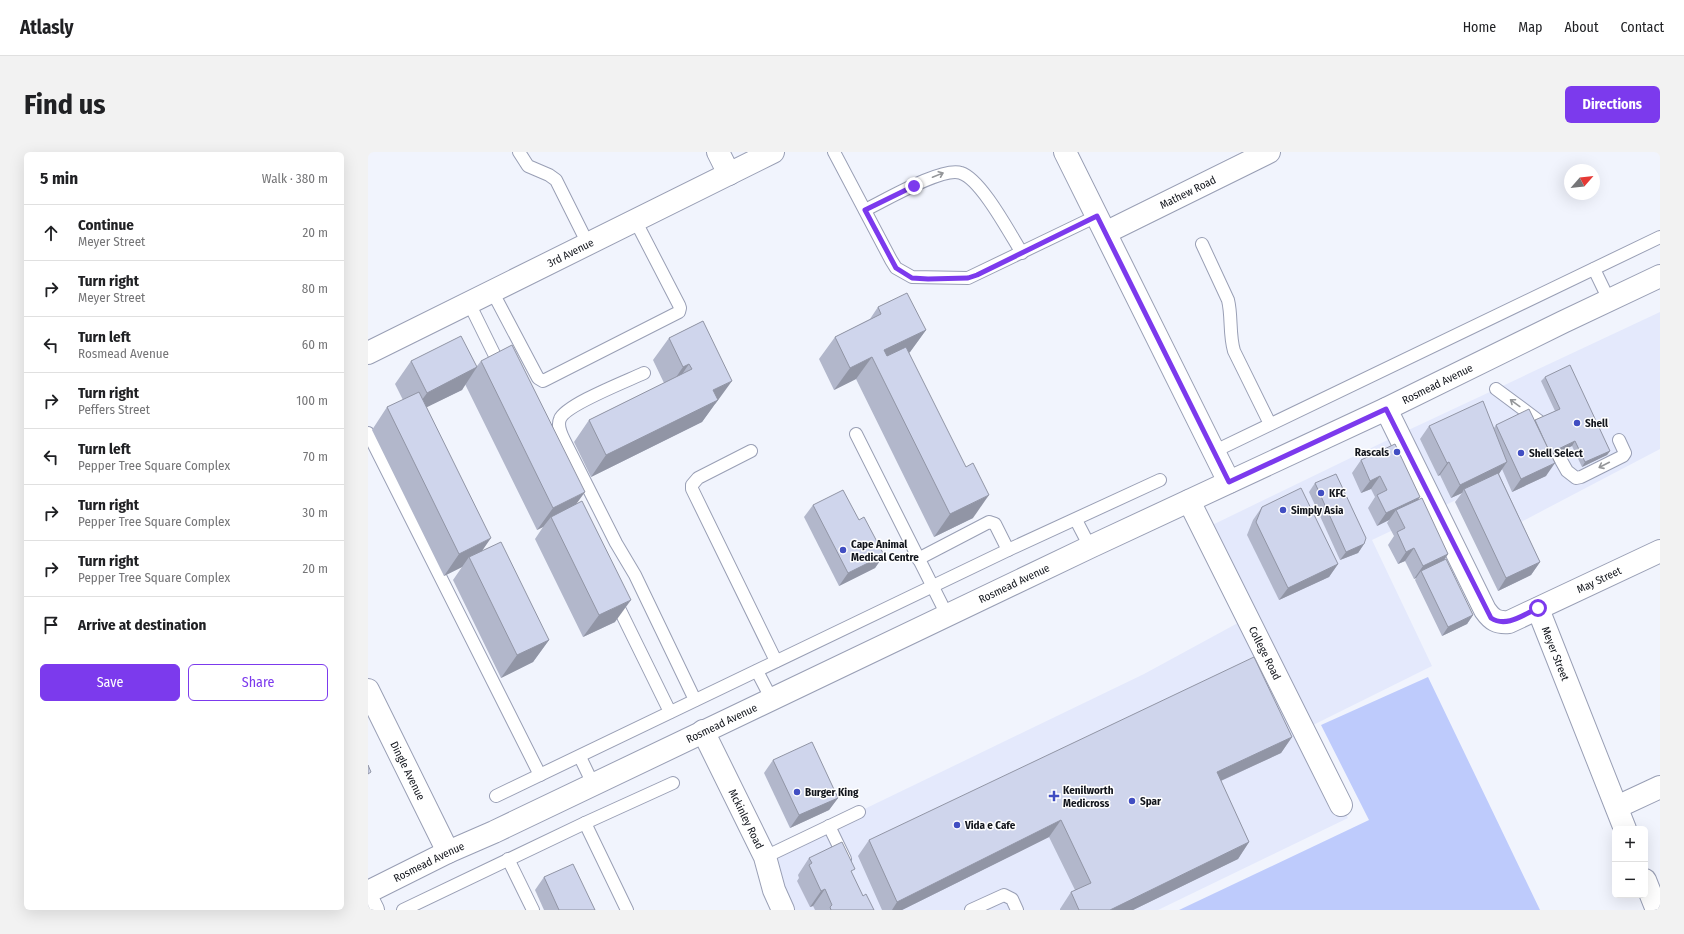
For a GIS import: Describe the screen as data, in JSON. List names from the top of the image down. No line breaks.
{"streets":{"street":["Mathew Road","3rd Avenue","Rosmead Avenue","May Street","College Road","Meyer Street","Dingle Avenue","Mckinley Road"]},"crossings":[["Rosmead Avenue","College Road"],["Rosmead Avenue","Dingle Avenue"],["Rosmead Avenue","Mckinley Road"],["May Street","Meyer Street"]],"places":{"other":["Shell","Rascals","Shell Select","KFC","Simply Asia","Cape Animal Medical Centre","Burger King","Spar","Vida e Cafe"],"health":["Kenilworth Medicross"]},"north":"top right","page":{"header":"Atlasly","nav":["Home","Map","About","Contact"],"buttons":["Directions",["Save","Share"]],"title":"Find us","heading":["5 min","Walk · 380 m"],"list":[["Continue","Meyer Street","20 m"],["Turn right","Meyer Street","80 m"],["Turn left","Rosmead Avenue","60 m"],["Turn right","Peffers Street","100 m"],["Turn left","Pepper Tree Square Complex","70 m"],["Turn right","Pepper Tree Square Complex","30 m"],["Turn right","Pepper Tree Square Complex","20 m"],"Arrive at destination"],"map_buttons":["+","−"]}}
